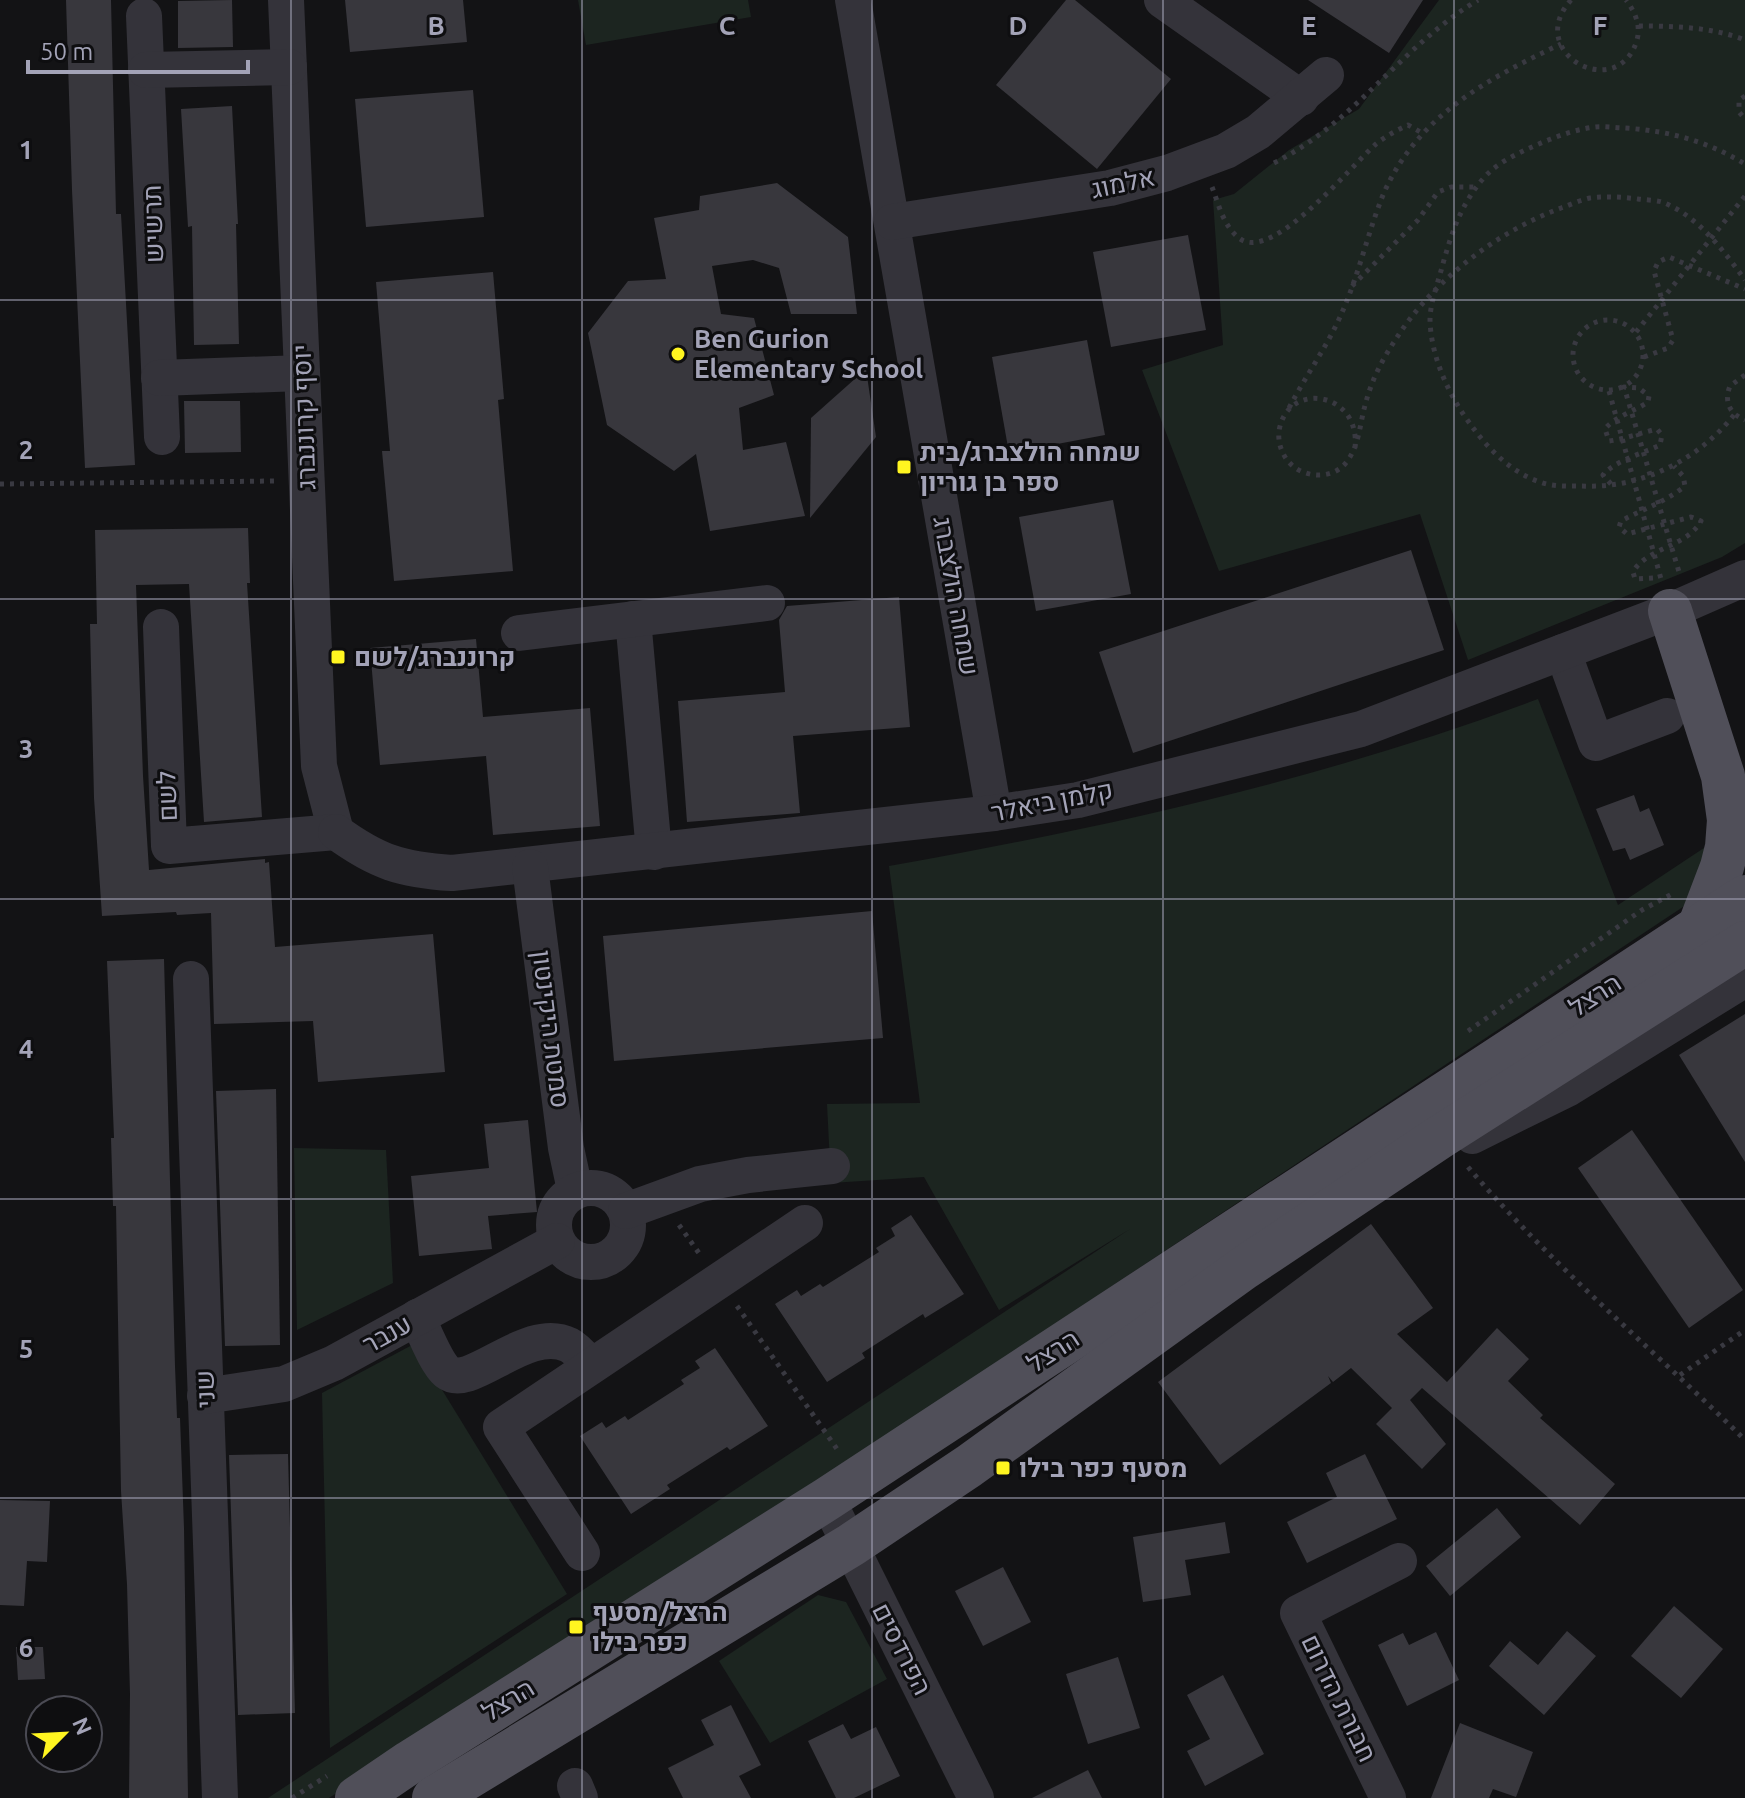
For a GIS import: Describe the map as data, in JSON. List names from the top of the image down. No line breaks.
{"streets":{"main road":["הרצל"],"street":["אלמוג","תרשיש","יוסף קרוננברג","שמחה הולצברג","לשם","קלמן ביאלר","סמטת היקינטון","ענבר","שני","הפרדסים","חבורת הדרום"]},"crossings":[["אלמוג","שמחה הולצברג"],["יוסף קרוננברג","לשם"],["יוסף קרוננברג","קלמן ביאלר"],["שמחה הולצברג","קלמן ביאלר"],["לשם","קלמן ביאלר"],["קלמן ביאלר","סמטת היקינטון"],["הרצל","הפרדסים"],["סמטת היקינטון","ענבר"],["ענבר","שני"]],"places":{"other":["Ben Gurion Elementary School"],"transit":["שמחה הולצברג/בית ספר בן גוריון","קרוננברג/לשם","מסעף כפר בילו","הרצל/מסעף כפר בילו"]},"scale_bar":"50 m","north":"top right","grid":{"columns":["B","C","D","E","F"],"rows":["1","2","3","4","5","6"]}}
